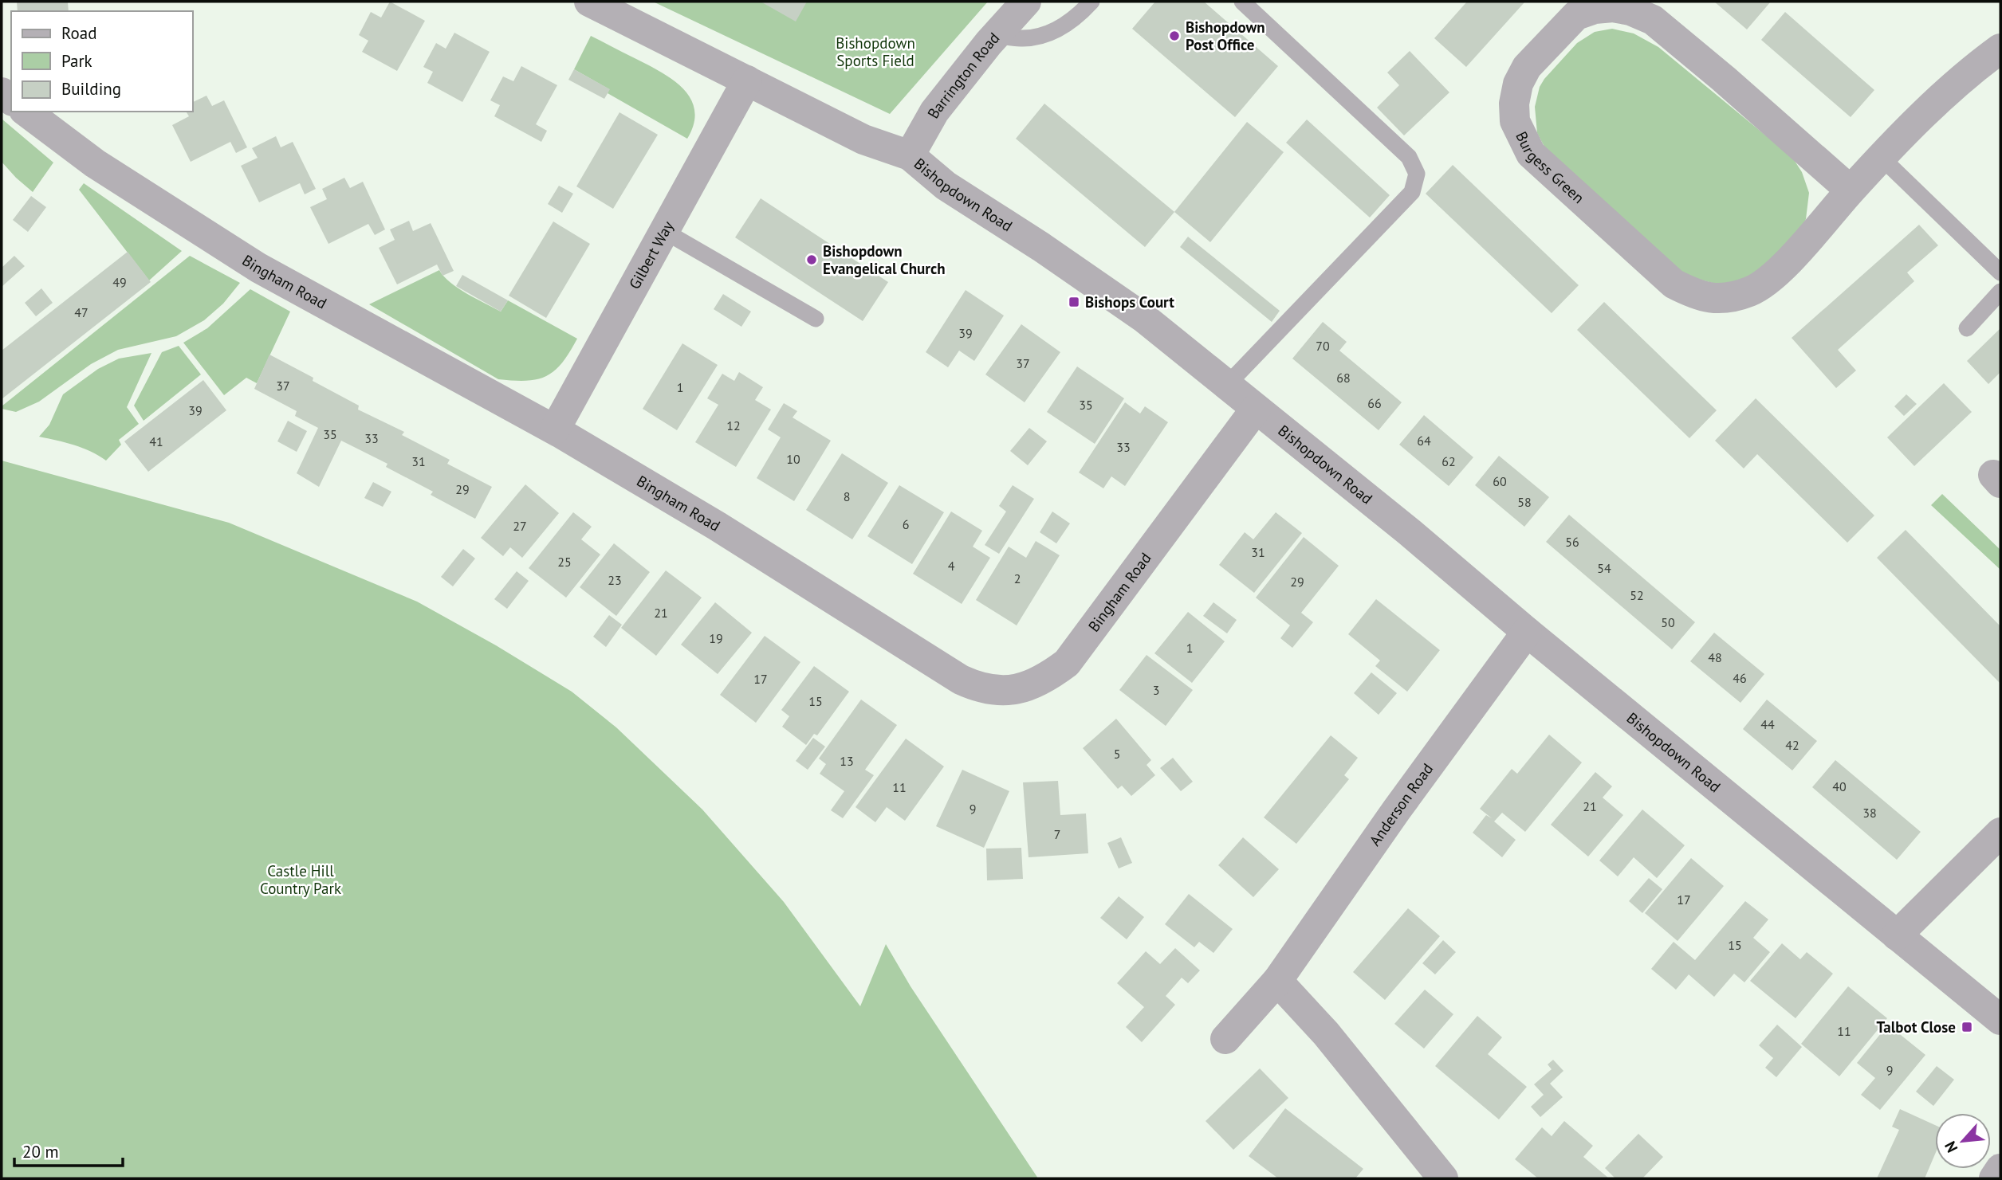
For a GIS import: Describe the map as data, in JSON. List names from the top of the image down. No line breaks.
{"streets":{"street":["Barrington Road","Burgess Green","Bishopdown Road","Gilbert Way","Bingham Road","Anderson Road"]},"crossings":[["Barrington Road","Bishopdown Road"],["Bishopdown Road","Gilbert Way"],["Bishopdown Road","Bingham Road"],["Bishopdown Road","Anderson Road"],["Gilbert Way","Bingham Road"]],"parks":["Bishopdown Sports Field","Castle Hill Country Park"],"places":{"other":["Bishopdown Post Office","Bishopdown Evangelical Church"],"transit":["Bishops Court","Talbot Close"]},"house_numbers":["49","47","39","70","37","68","37","1","66","35","39","12","35","33","64","41","33","10","31","62","60","29","8","58","6","27","56","31","25","4","54","2","23","29","52","21","50","19","1","48","46","17","3","15","44","42","5","13","40","11","21","9","38","7","17","15","11","9"],"legend":["Road","Park","Building"],"scale_bar":"20 m","north":"bottom left"}
